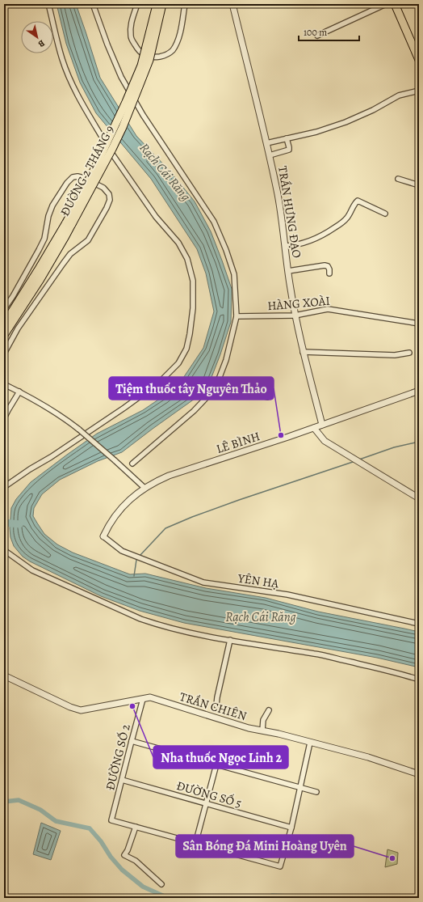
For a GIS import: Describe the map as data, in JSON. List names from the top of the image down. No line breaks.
{"streets":{"highway":["ĐƯỜNG 2 THÁNG 9"],"street":["TRẦN HƯNG ĐẠO","HÀNG XOÀI","LÊ BÌNH","YÊN HẠ","TRẦN CHIÊN","ĐƯỜNG SỐ 2","ĐƯỜNG SỐ 5"]},"crossings":[["TRẦN HƯNG ĐẠO","HÀNG XOÀI"],["TRẦN HƯNG ĐẠO","LÊ BÌNH"],["LÊ BÌNH","YÊN HẠ"],["TRẦN CHIÊN","ĐƯỜNG SỐ 2"],["ĐƯỜNG SỐ 2","ĐƯỜNG SỐ 5"]],"water":["Rạch Cái Răng"],"places":["Tiệm thuốc tây Nguyên Thảo","Nha thuốc Ngọc Linh 2","Sân Bóng Đá Mini Hoàng Uyên"],"scale_bar":"100 m","north":"bottom right"}
